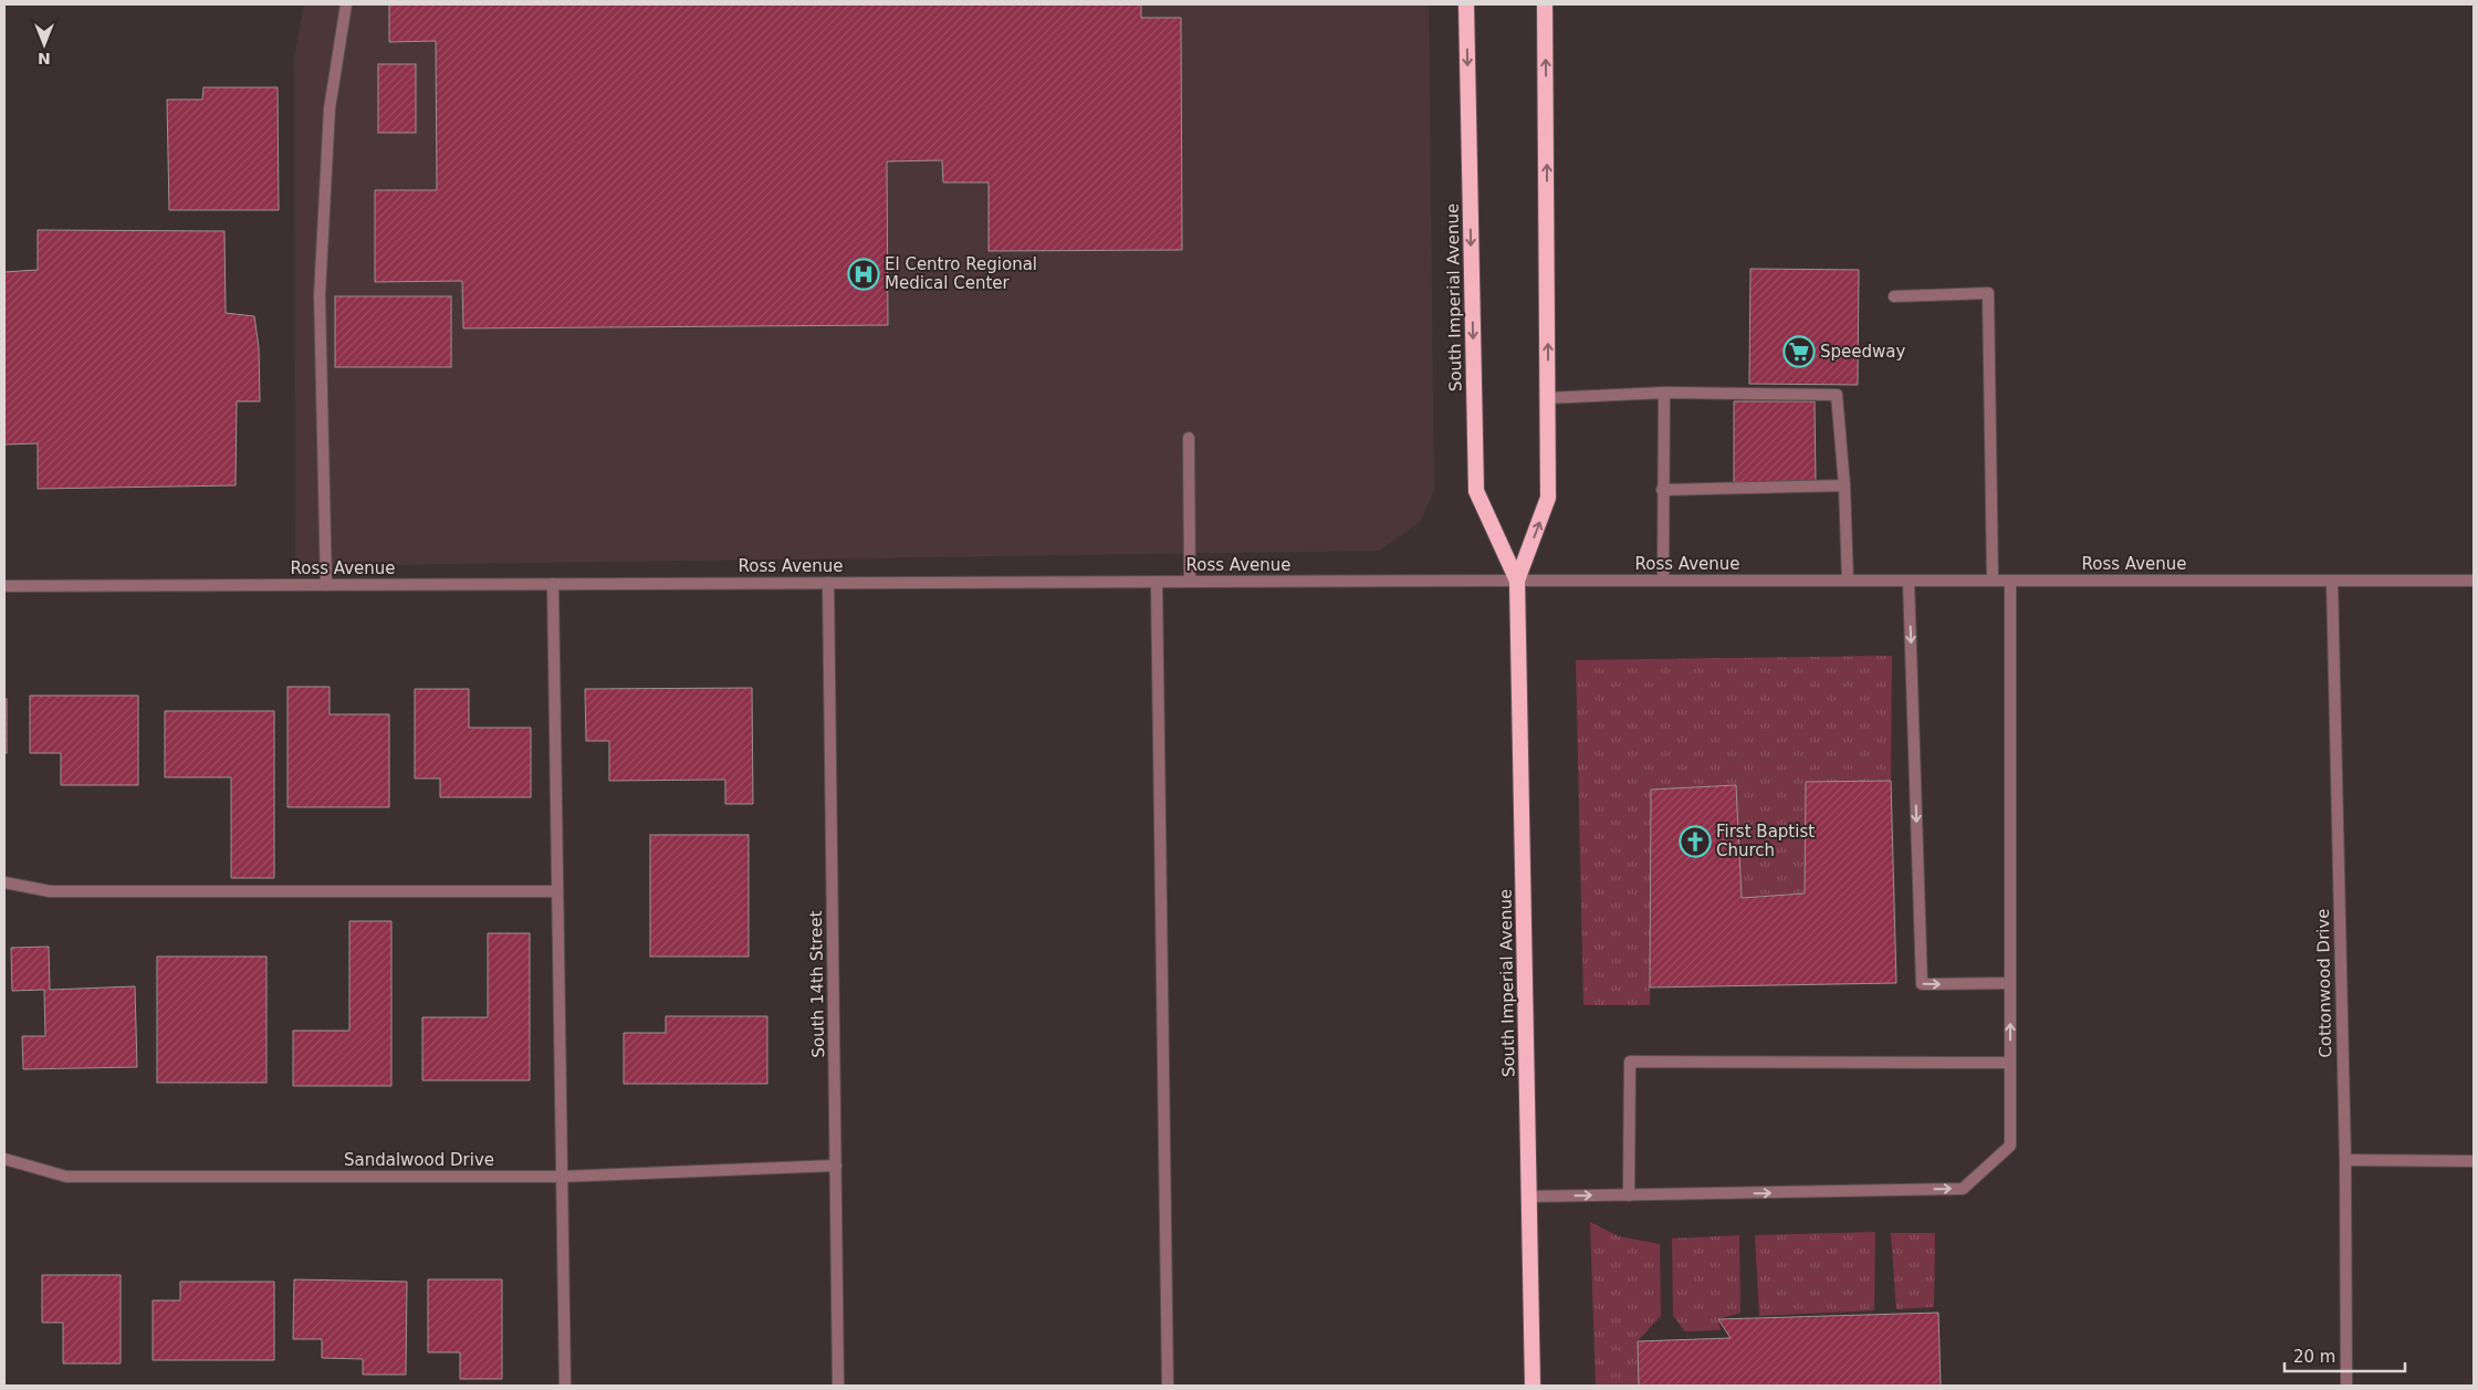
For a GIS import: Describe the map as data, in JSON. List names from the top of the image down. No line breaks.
{"streets":{"highway":["South Imperial Avenue"],"street":["Ross Avenue","Cottonwood Drive","South 14th Street","Sandalwood Drive"]},"crossings":[["South Imperial Avenue","Ross Avenue"],["Ross Avenue","Cottonwood Drive"],["Ross Avenue","South 14th Street"],["South 14th Street","Sandalwood Drive"]],"places":{"hospital":["El Centro Regional Medical Center"],"supermarket":["Speedway"],"church":["First Baptist Church"]},"scale_bar":"20 m","north":"bottom"}
